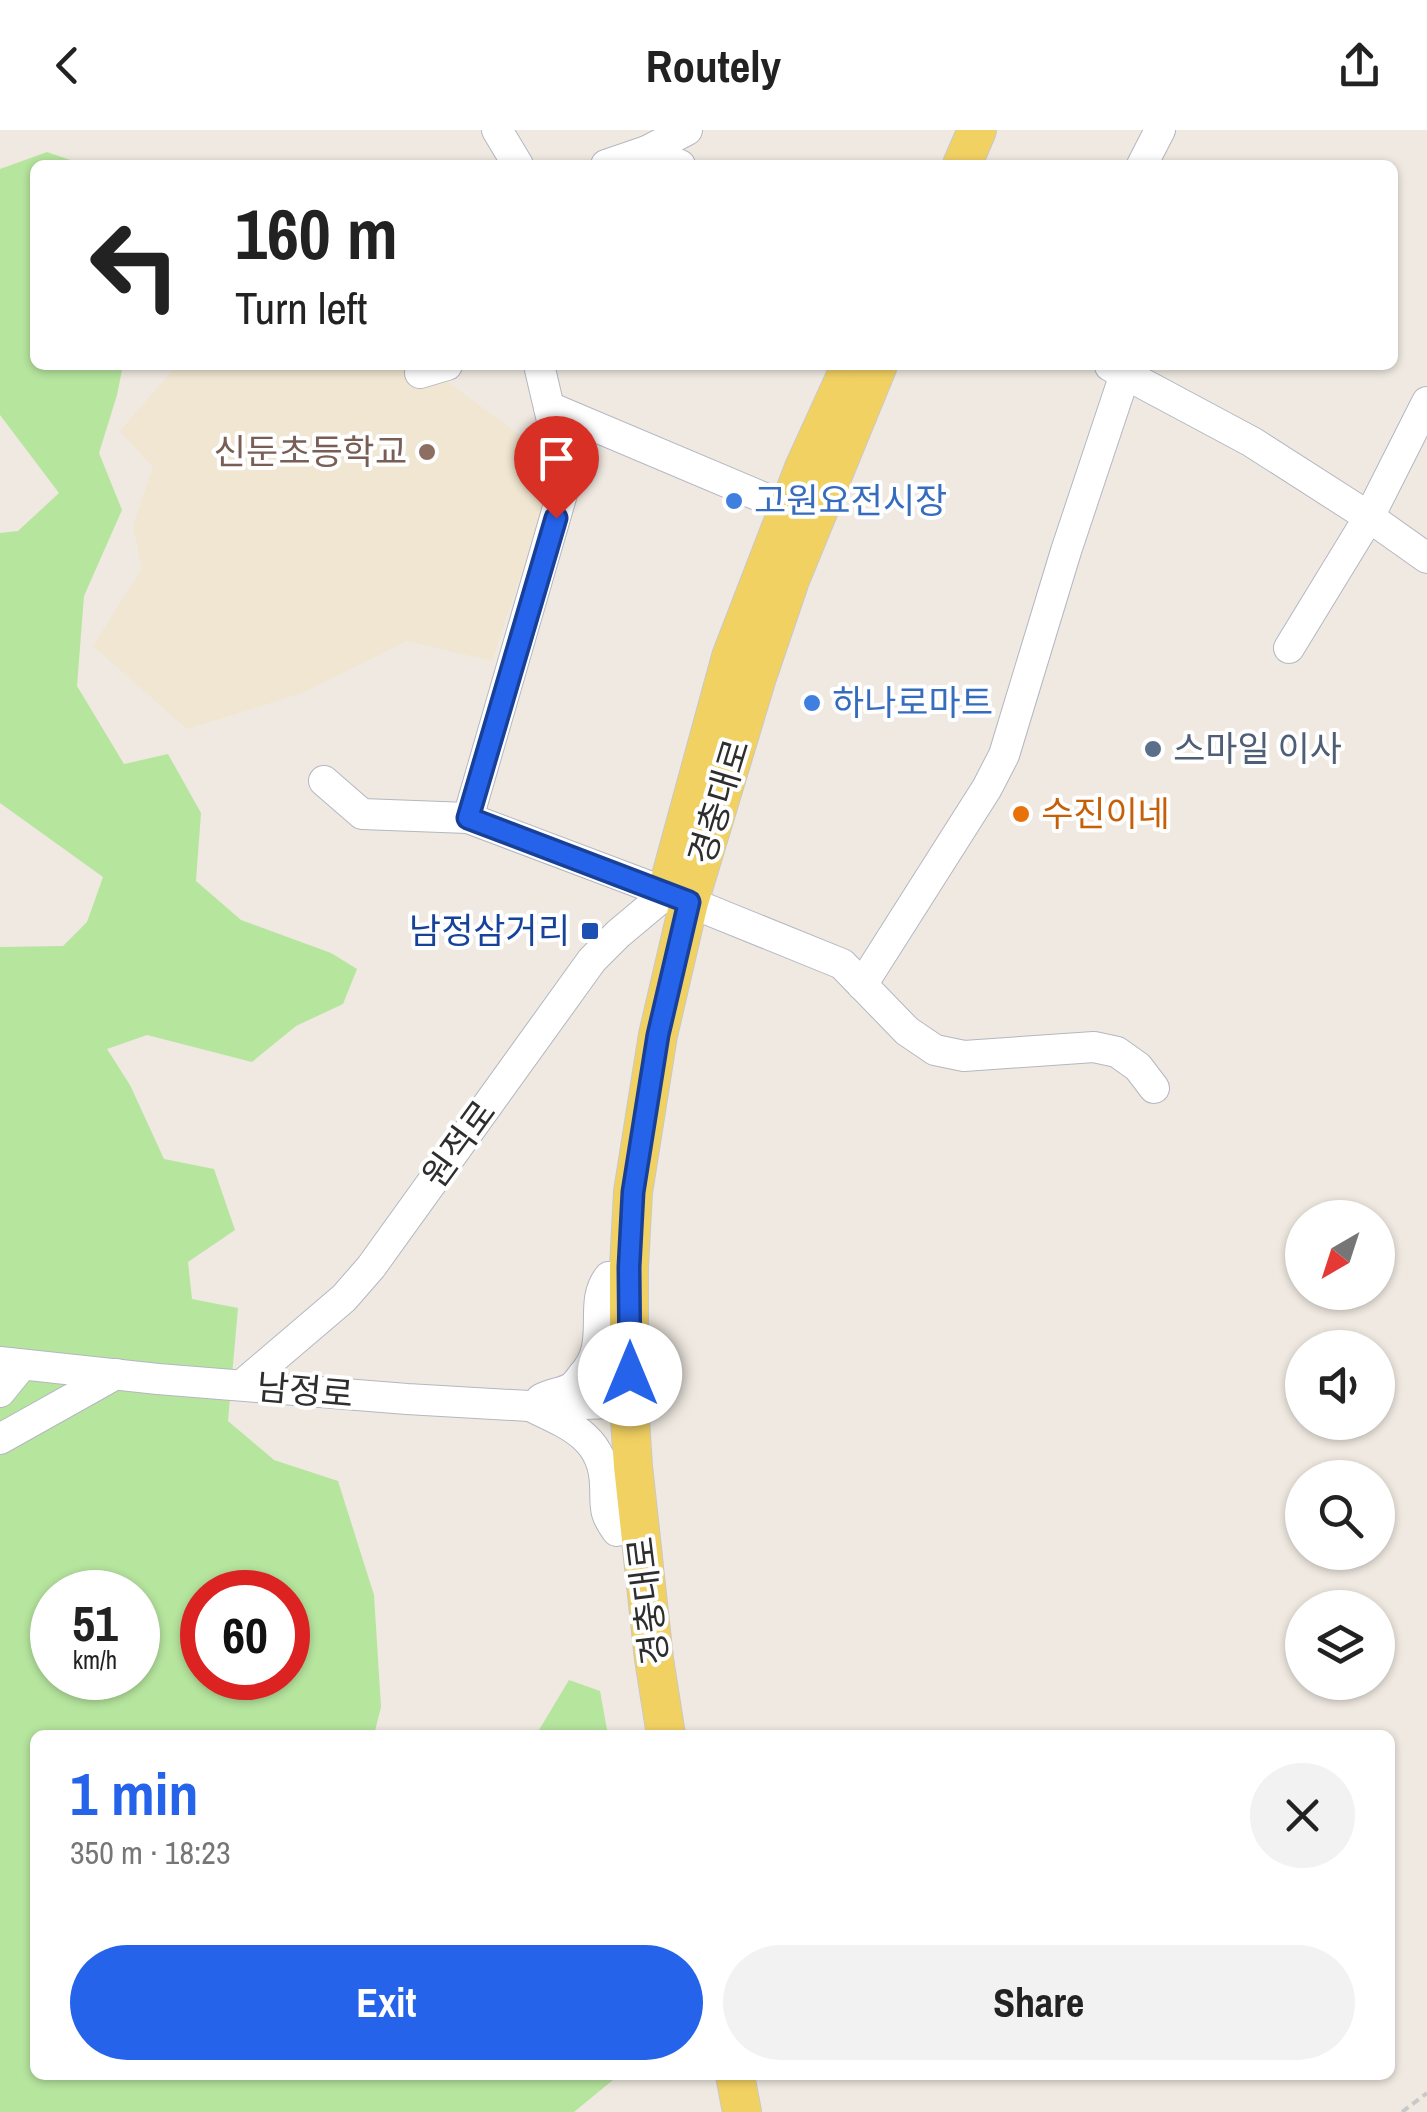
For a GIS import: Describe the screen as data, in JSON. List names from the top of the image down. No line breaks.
{"streets":{"main road":["경충대로"],"street":["원적로","남정로"]},"crossings":[["경충대로","원적로"],["경충대로","남정로"],["원적로","남정로"]],"places":{"other":["신둔초등학교","고원요전시장","하나로마트","스마일 이사","수진이네"],"transit":["남정삼거리"]},"north":"bottom left","page":{"header":"Routely","turn":["160 m","Turn left"],"speed":"51 km/h","limit":"60","heading":["1 min","350 m · 18:23"],"buttons":["Exit","Share"]}}
